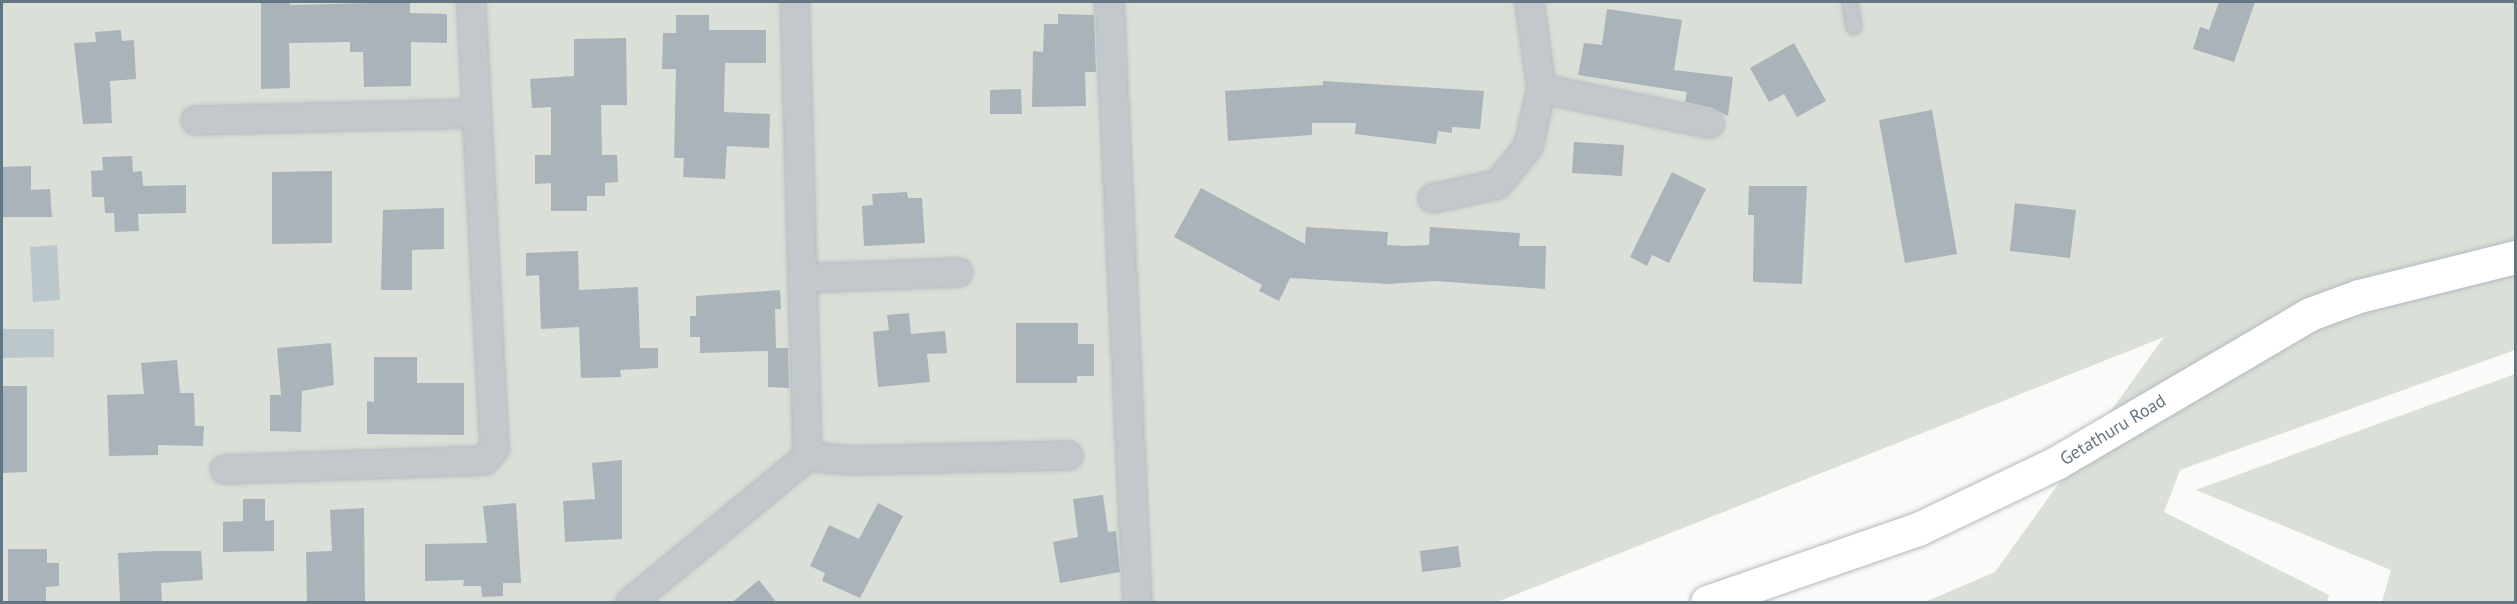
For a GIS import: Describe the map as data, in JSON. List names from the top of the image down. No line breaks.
{"streets":{"main road":["Getathuru Road"]}}
